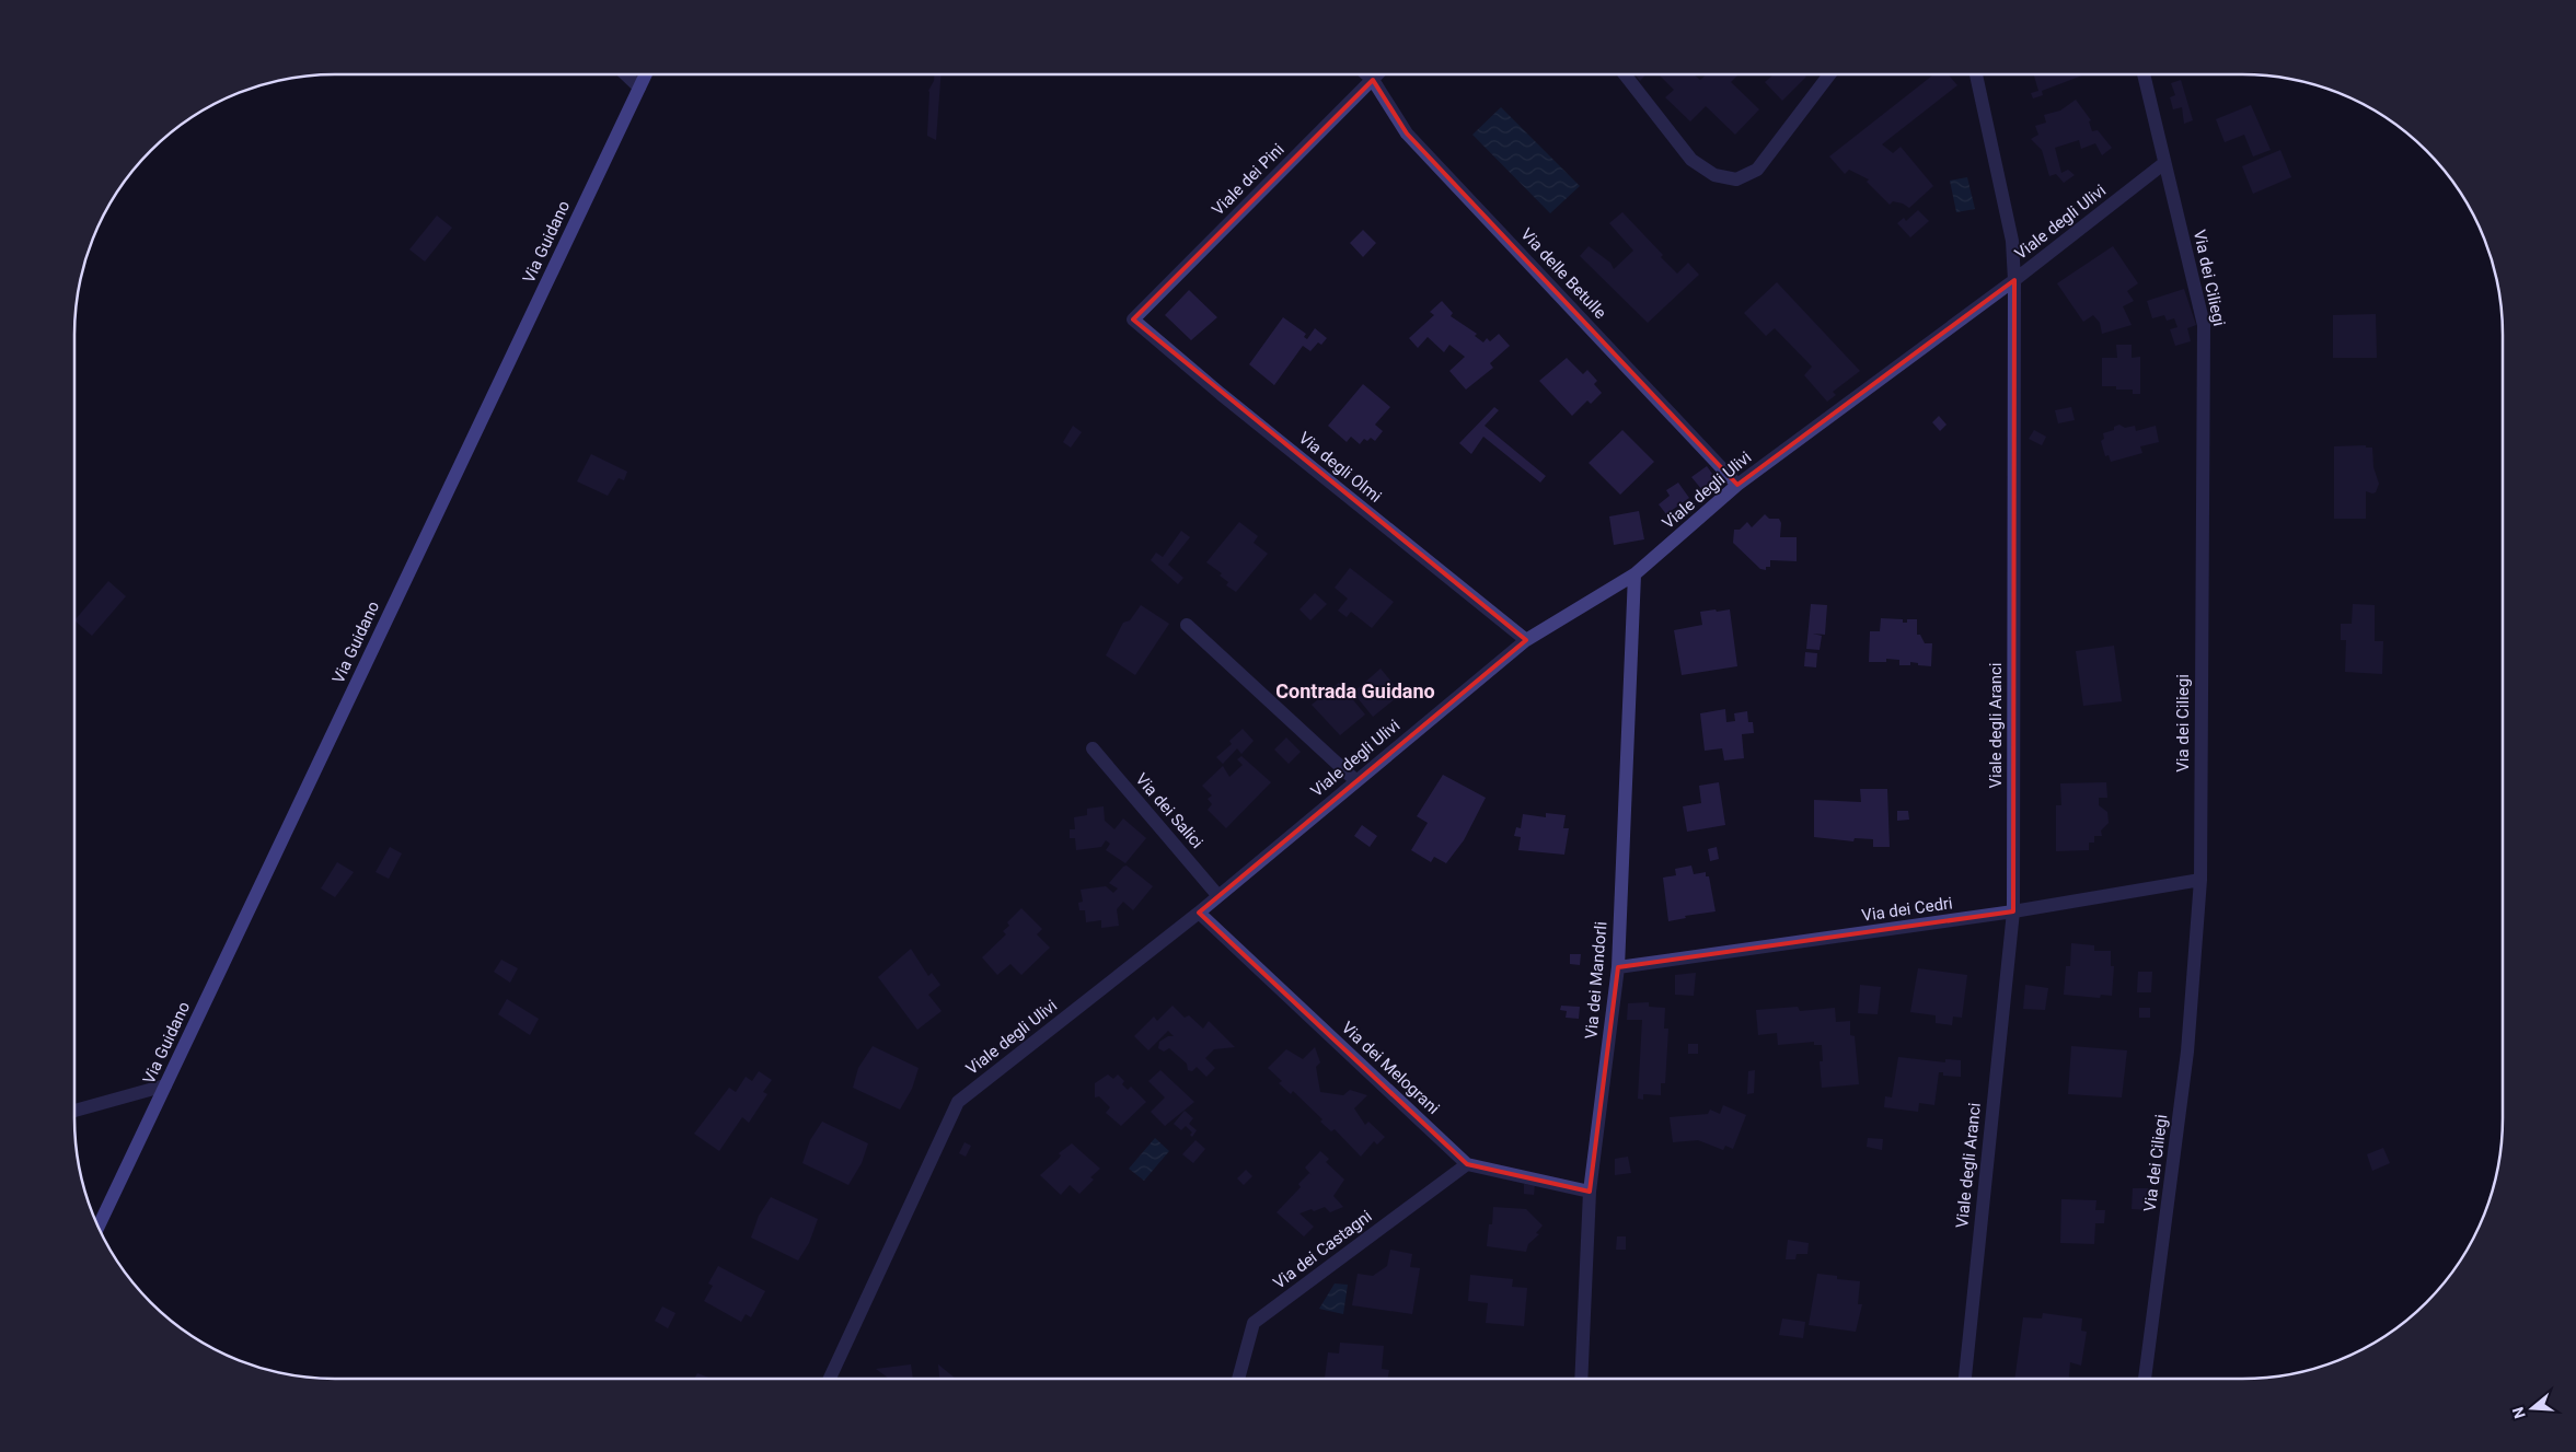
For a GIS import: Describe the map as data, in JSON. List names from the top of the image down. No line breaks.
{"streets":{"main road":["Via Guidano"],"street":["Viale dei Pini","Viale degli Ulivi","Via delle Betulle","Via dei Ciliegi","Via degli Olmi","Viale degli Aranci","Via dei Salici","Via dei Cedri","Via dei Mandorli","Via dei Melograni","Via dei Castagni"]},"crossings":[["Viale dei Pini","Via delle Betulle"],["Viale dei Pini","Via degli Olmi"],["Viale degli Ulivi","Via delle Betulle"],["Viale degli Ulivi","Via dei Ciliegi"],["Viale degli Ulivi","Via degli Olmi"],["Viale degli Ulivi","Viale degli Aranci"],["Viale degli Ulivi","Via dei Salici"],["Viale degli Ulivi","Via dei Mandorli"],["Viale degli Ulivi","Via dei Melograni"],["Via dei Ciliegi","Via dei Cedri"],["Viale degli Aranci","Via dei Cedri"],["Via dei Cedri","Via dei Mandorli"],["Via dei Melograni","Via dei Castagni"]],"districts":["Contrada Guidano"],"north":"left"}
